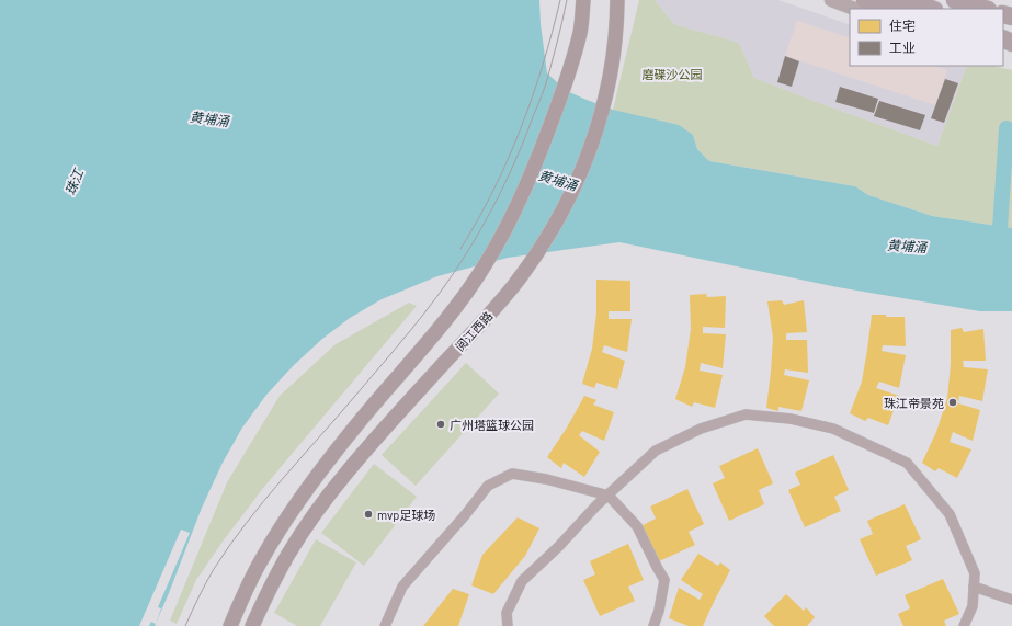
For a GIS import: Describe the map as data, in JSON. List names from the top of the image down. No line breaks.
{"streets":{"main road":["阅江西路"]},"water":["黄埔涌","珠江"],"parks":["磨碟沙公园"],"places":["珠江帝景苑","广州塔篮球公园","mvp足球场"],"legend":["住宅","工业"]}
